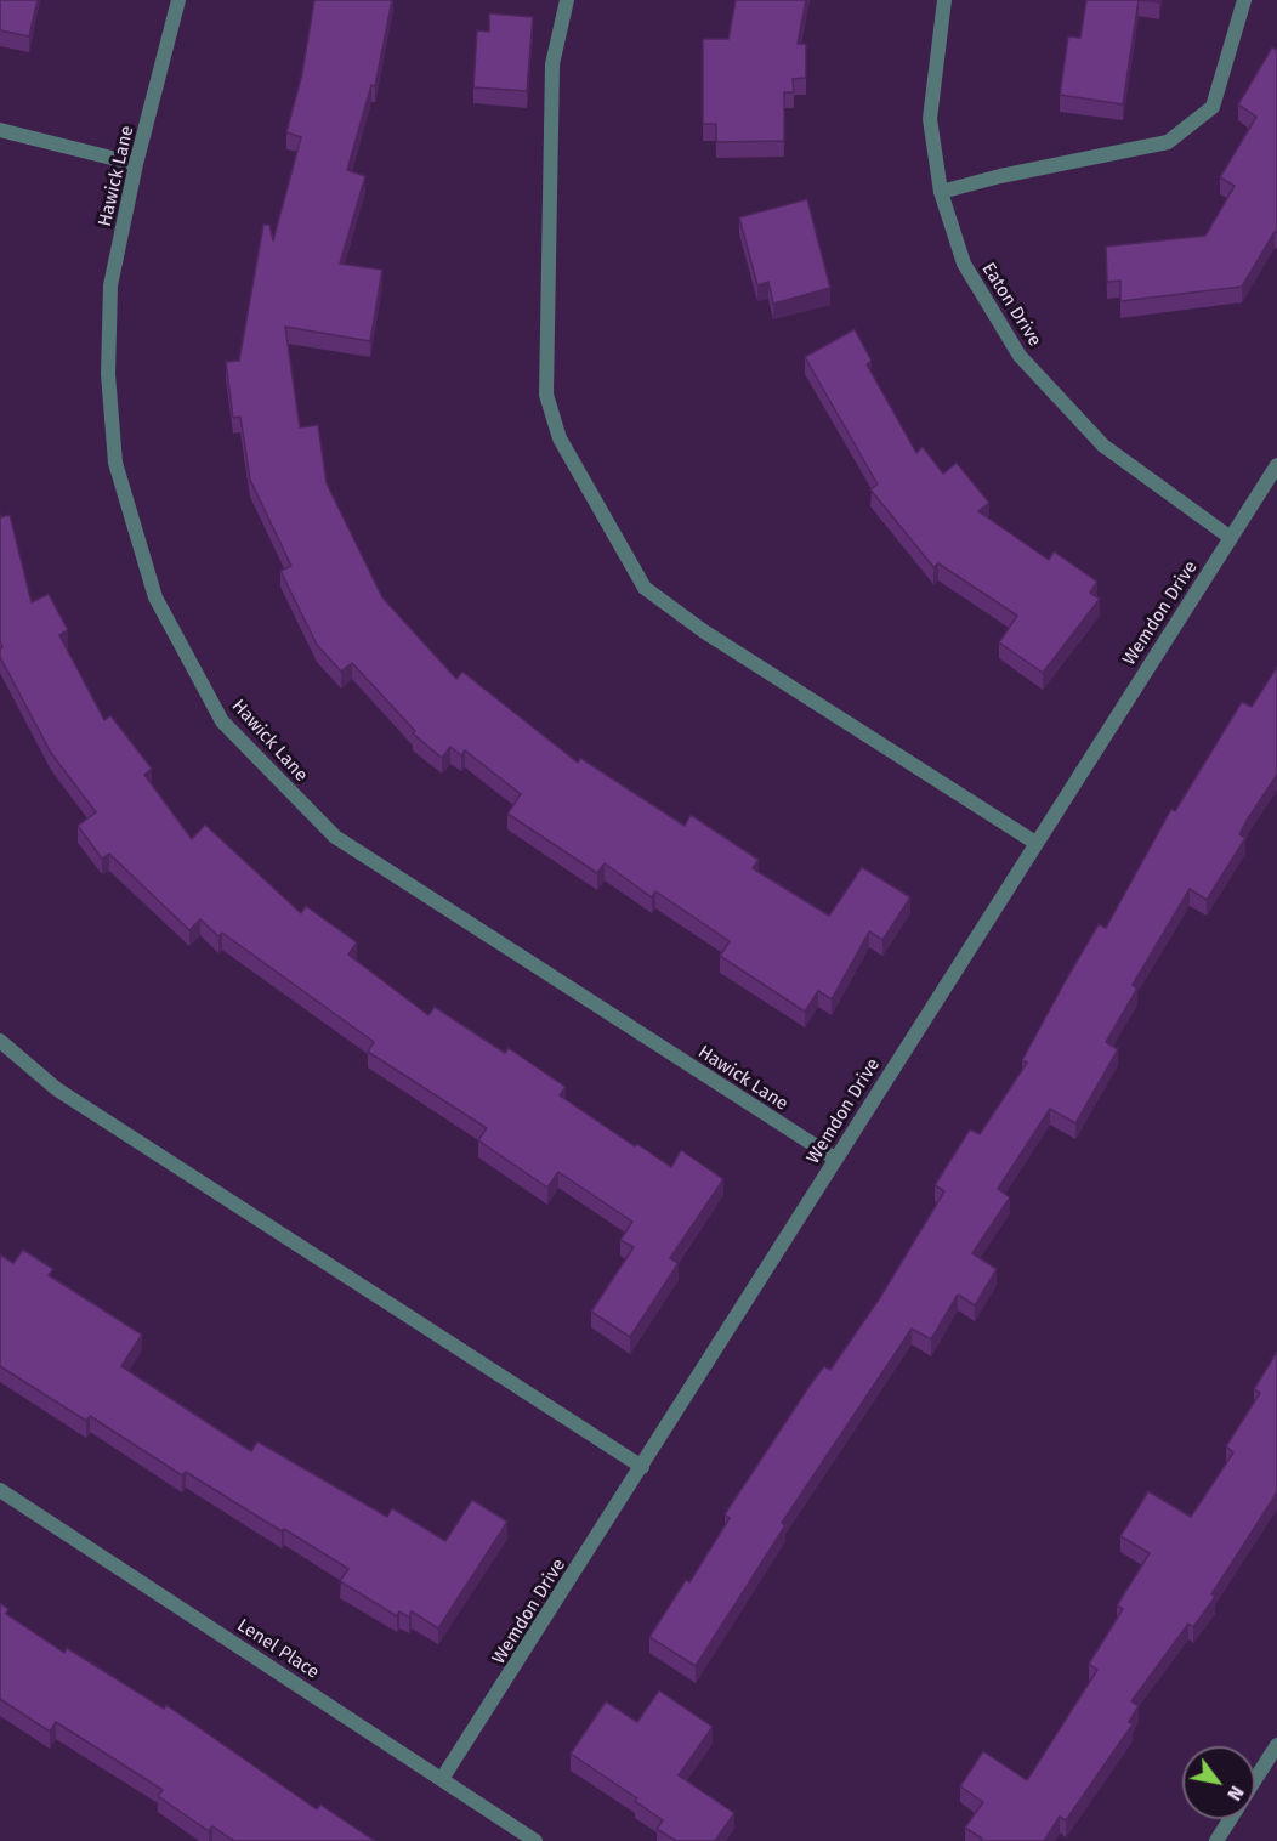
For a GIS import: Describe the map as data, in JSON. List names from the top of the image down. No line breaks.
{"streets":{"street":["Hawick Lane","Eaton Drive","Wemdon Drive","Lenel Place"]},"crossings":[["Hawick Lane","Wemdon Drive"],["Eaton Drive","Wemdon Drive"],["Wemdon Drive","Lenel Place"]],"north":"bottom right"}
